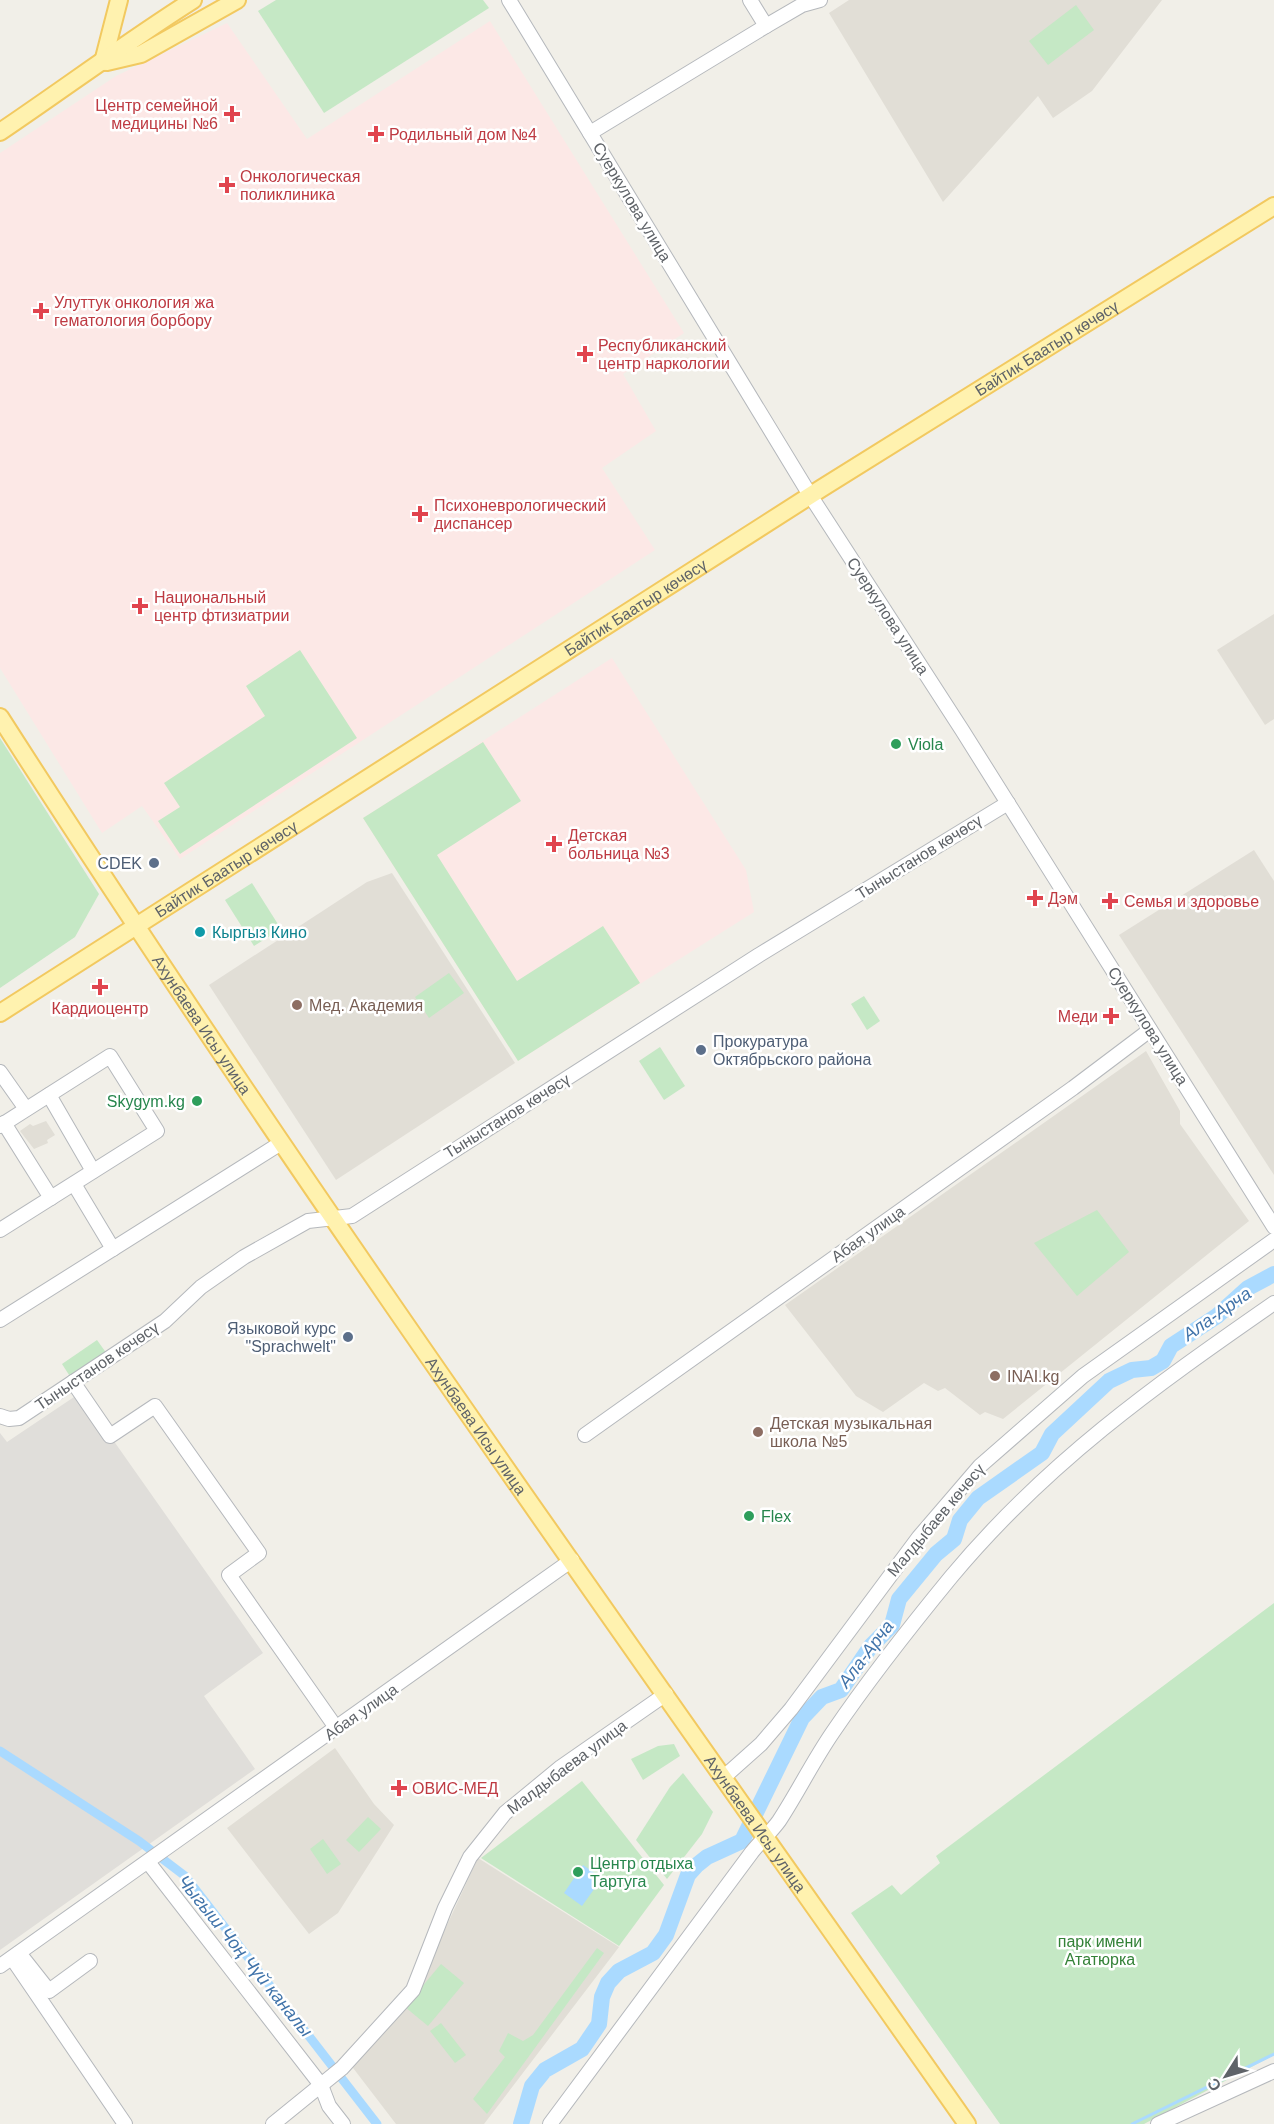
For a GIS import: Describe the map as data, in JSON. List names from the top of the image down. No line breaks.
{"streets":{"main road":["Байтик Баатыр көчөсү","Ахунбаева Исы улица"],"street":["Суеркулова улица","Тыныстанов көчөсү","Абая улица","Малдыбаев көчөсү","Малдыбаева улица"]},"crossings":[["Суеркулова улица","Байтик Баатыр көчөсү"],["Суеркулова улица","Тыныстанов көчөсү"],["Суеркулова улица","Абая улица"],["Байтик Баатыр көчөсү","Ахунбаева Исы улица"],["Тыныстанов көчөсү","Ахунбаева Исы улица"],["Ахунбаева Исы улица","Абая улица"],["Ахунбаева Исы улица","Малдыбаев көчөсү"],["Ахунбаева Исы улица","Малдыбаева улица"]],"water":["Ала-Арча","Чыгыш Чоң Чүй каналы"],"parks":["парк имени Ататюрка"],"places":{"health":["Центр семейной медицины №6","Родильный дом №4","Онкологическая поликлиника","Улуттук онкология жа гематология борбору","Республиканский центр наркологии","Психоневрологический диспансер","Национальный центр фтизиатрии","Детская больница №3","Дэм","Семья и здоровье","Кардиоцентр","Меди","ОВИС-МЕД"],"other":["Viola","CDEK","Кыргыз Кино","Мед. Академия","Прокуратура Октябрьского района","Skygym.kg","Языковой курс \"Sprachwelt\"","INAI.kg","Детская музыкальная школа №5","Flex","Центр отдыха Тартуга"]},"north":"bottom left"}
